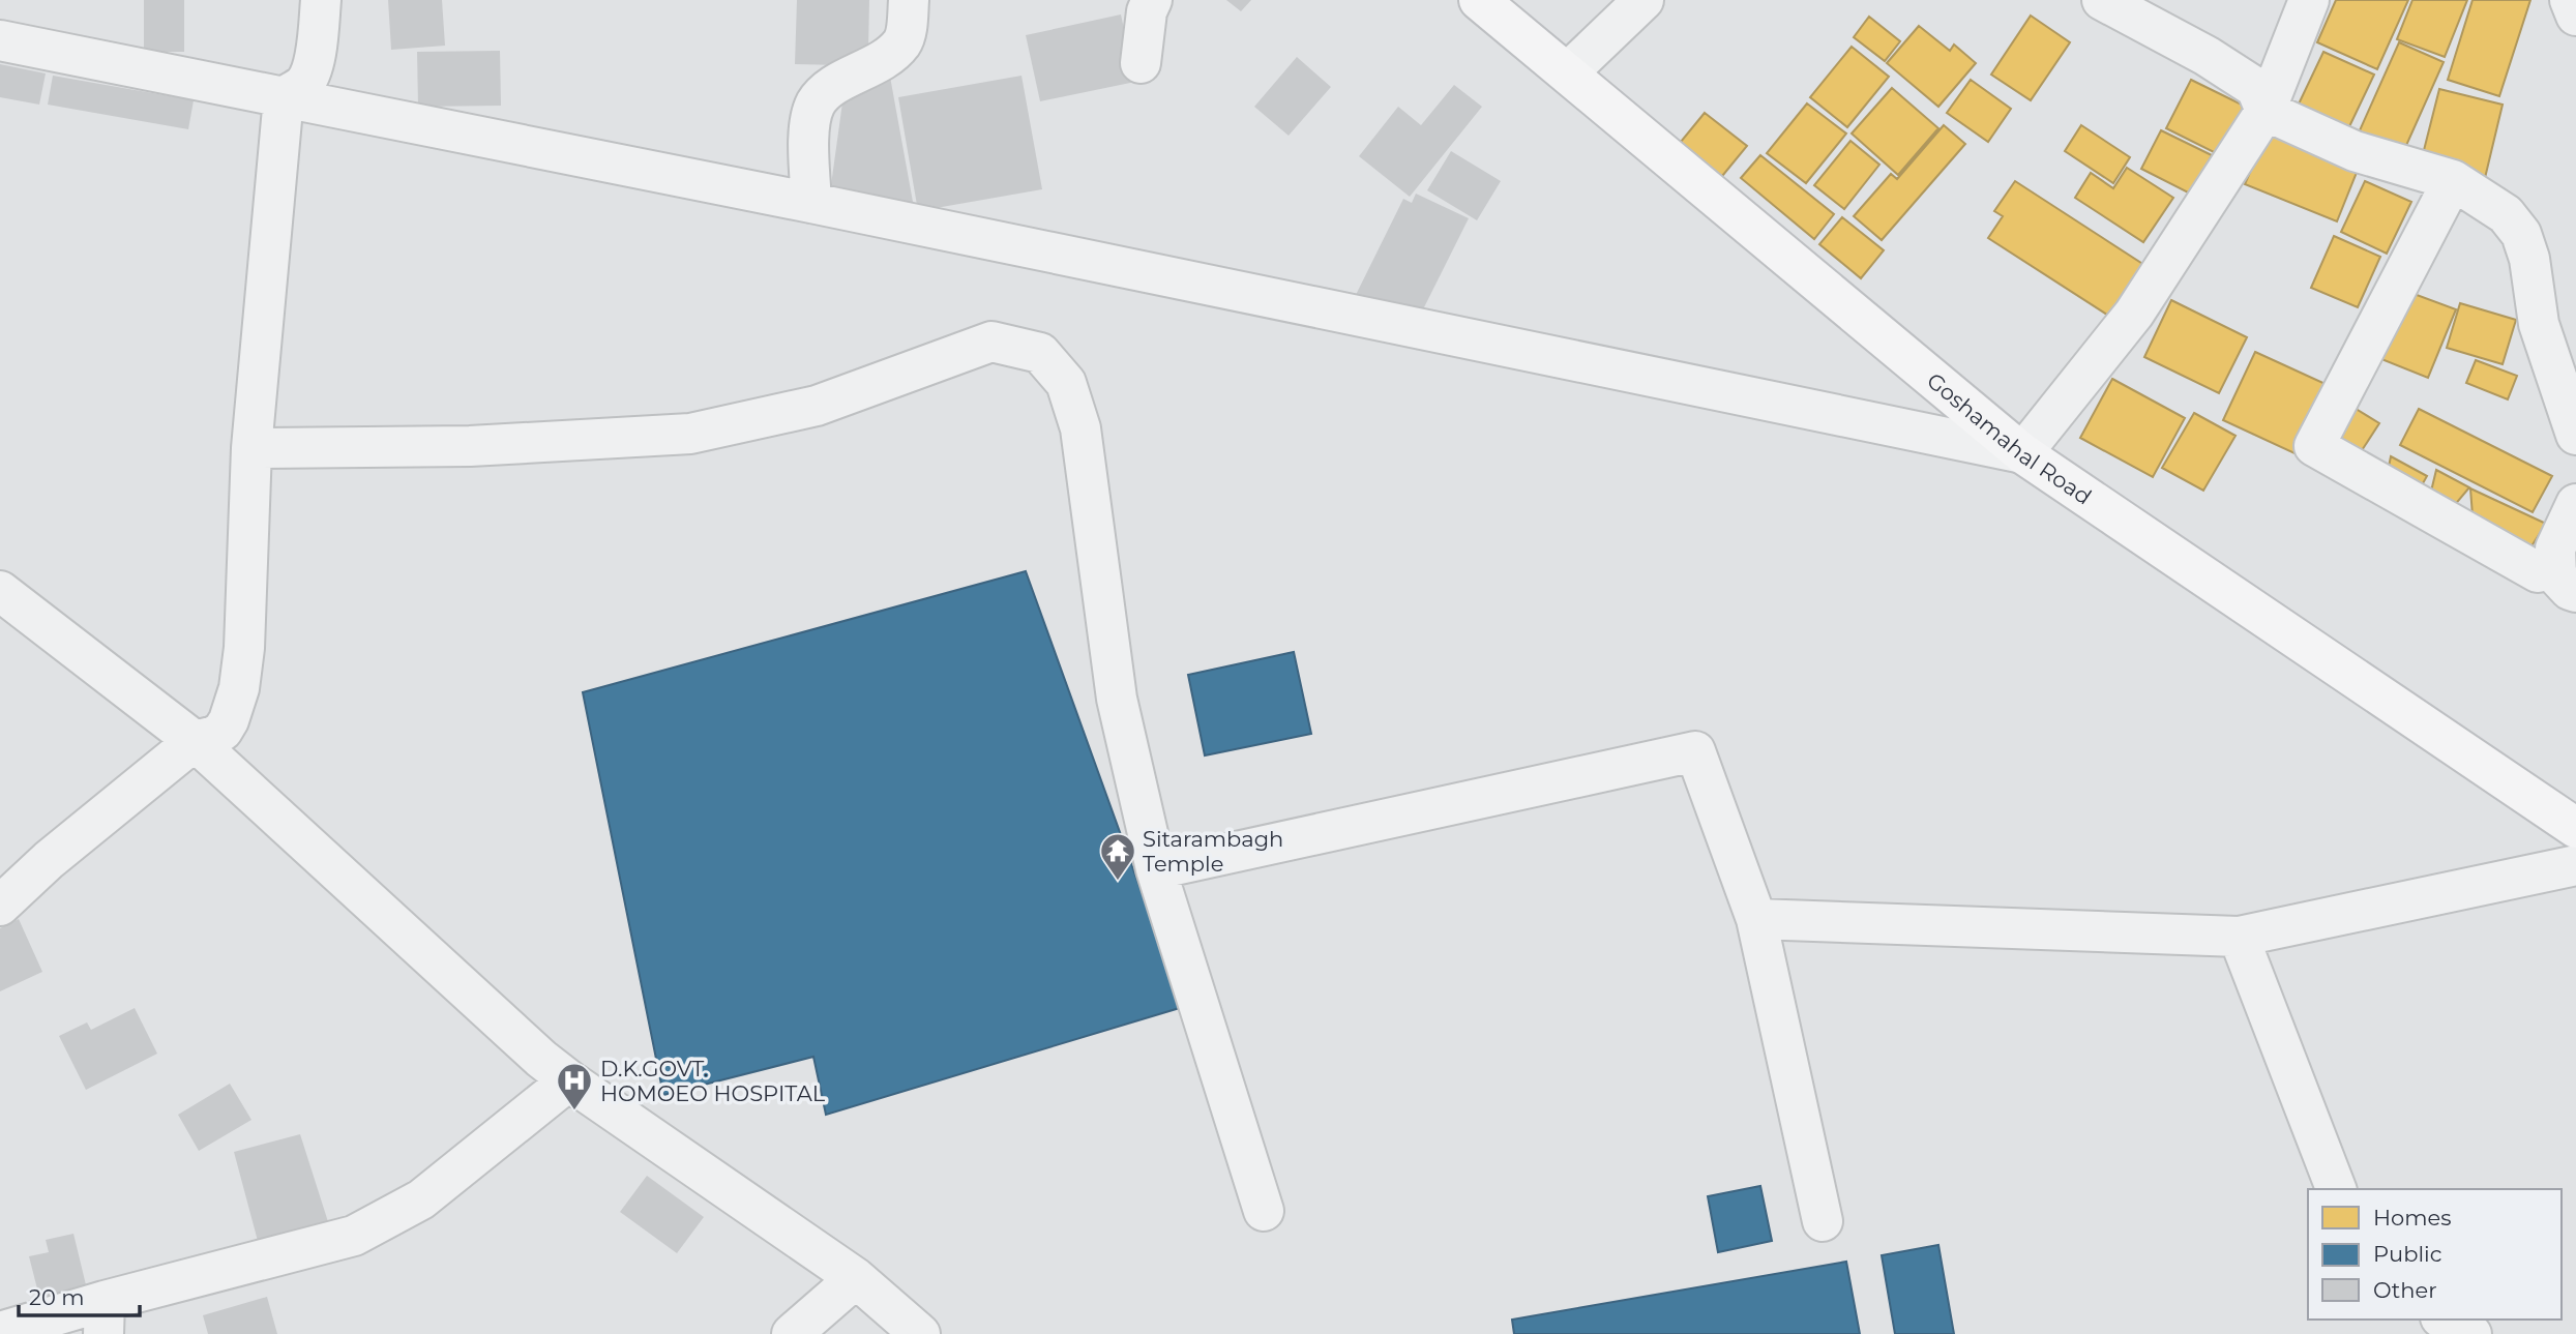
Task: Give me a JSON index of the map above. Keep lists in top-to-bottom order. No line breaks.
{"streets":{"main road":["Goshamahal Road"]},"places":{"temple":["Sitarambagh Temple"],"hospital":["D.K.GOVT. HOMOEO HOSPITAL"]},"legend":["Homes","Public","Other"],"scale_bar":"20 m"}
